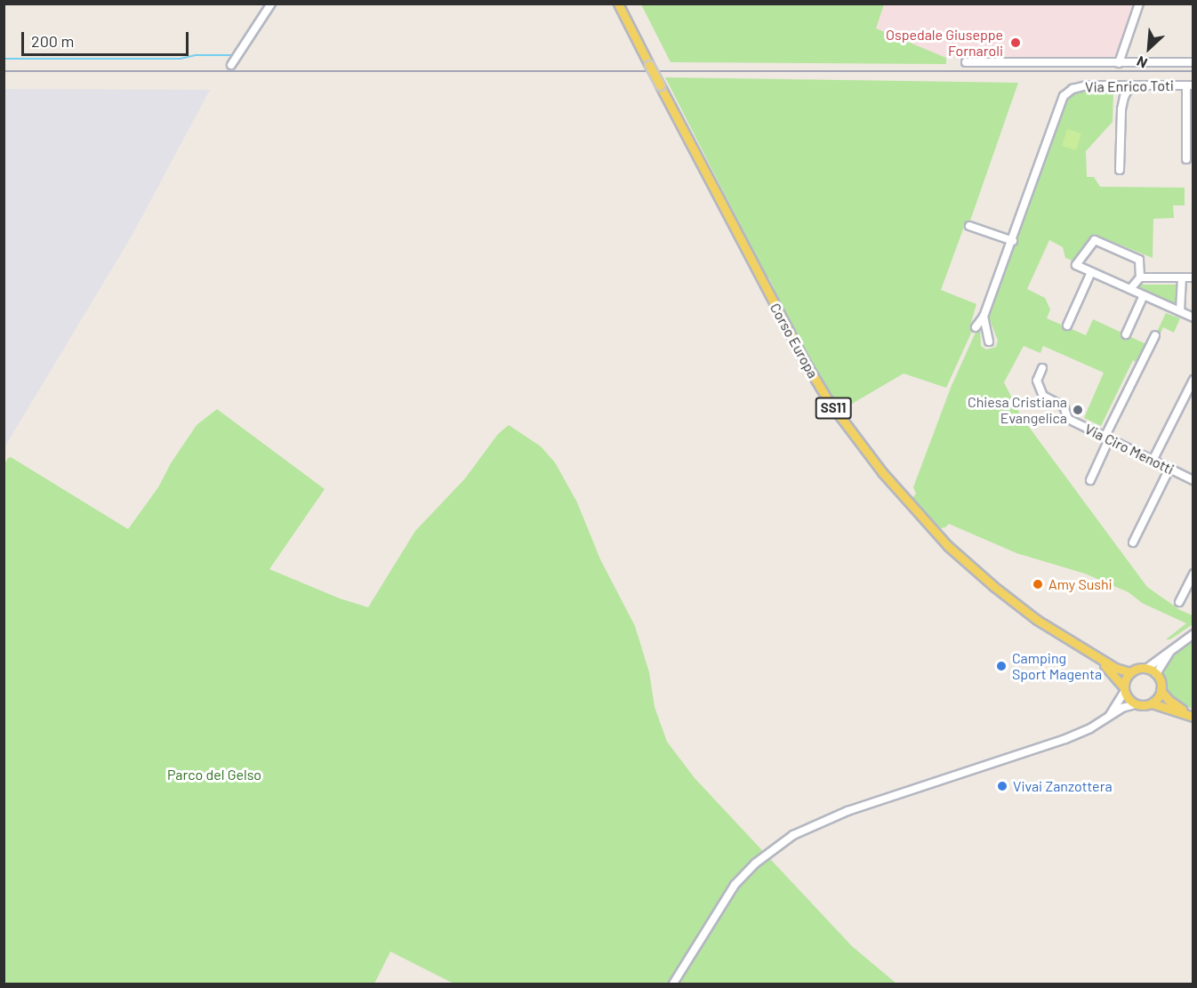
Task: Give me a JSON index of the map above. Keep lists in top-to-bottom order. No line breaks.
{"streets":{"main road":["Corso Europa","SS11"],"street":["Via Enrico Toti","Via Ciro Menotti"]},"parks":["Parco del Gelso"],"places":["Ospedale Giuseppe Fornaroli","Chiesa Cristiana Evangelica","Amy Sushi","Camping Sport Magenta","Vivai Zanzottera"],"scale_bar":"200 m","north":"bottom left"}
